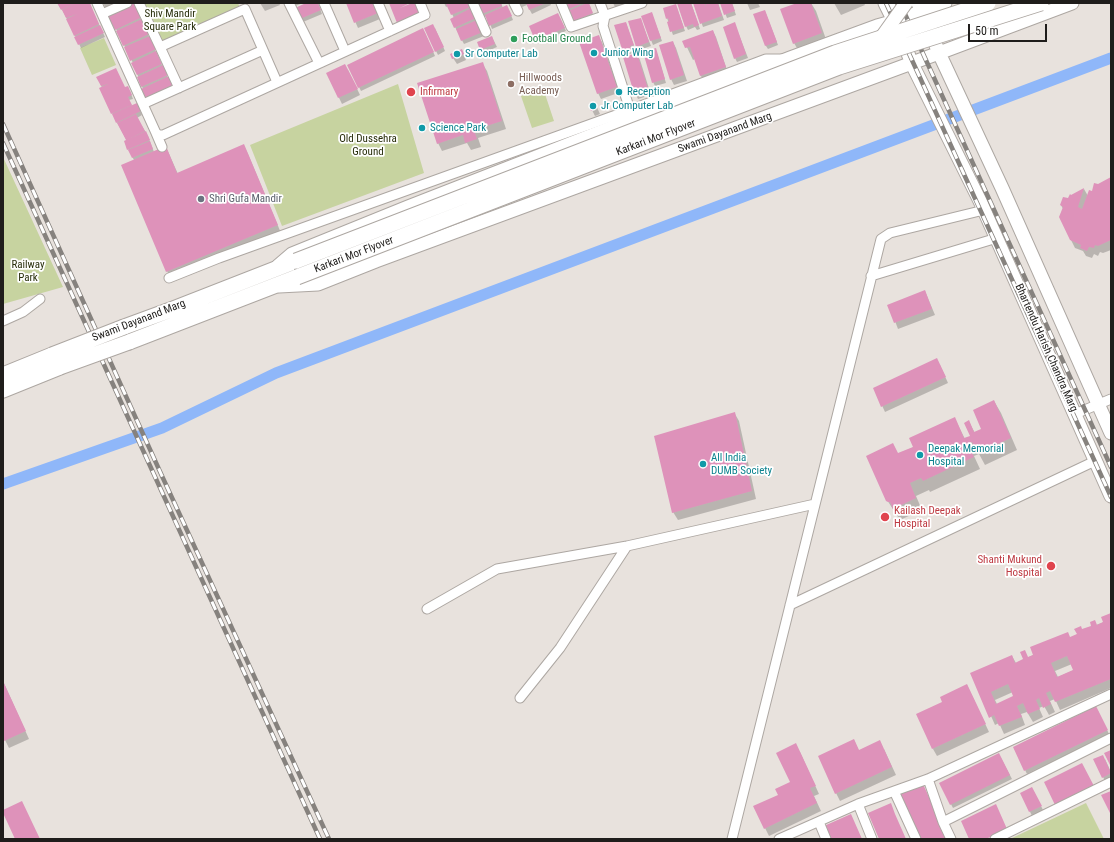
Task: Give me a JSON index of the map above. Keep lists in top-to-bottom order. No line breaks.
{"streets":{"main road":["Swami Dayanand Marg","Karkari Mor Flyover","Bhartendu Harish Chandra Marg"]},"crossings":[["Swami Dayanand Marg","Karkari Mor Flyover"],["Swami Dayanand Marg","Bhartendu Harish Chandra Marg"]],"parks":["Shiv Mandir Square Park","Old Dussehra Ground","Railway Park"],"places":["Football Ground","Junior Wing","Sr Computer Lab","Hillwoods Academy","Infirmary","Reception","Jr Computer Lab","Science Park","Shri Gufa Mandir","Deepak Memorial Hospital","All India DUMB Society","Kailash Deepak Hospital","Shanti Mukund Hospital"],"scale_bar":"50 m"}
